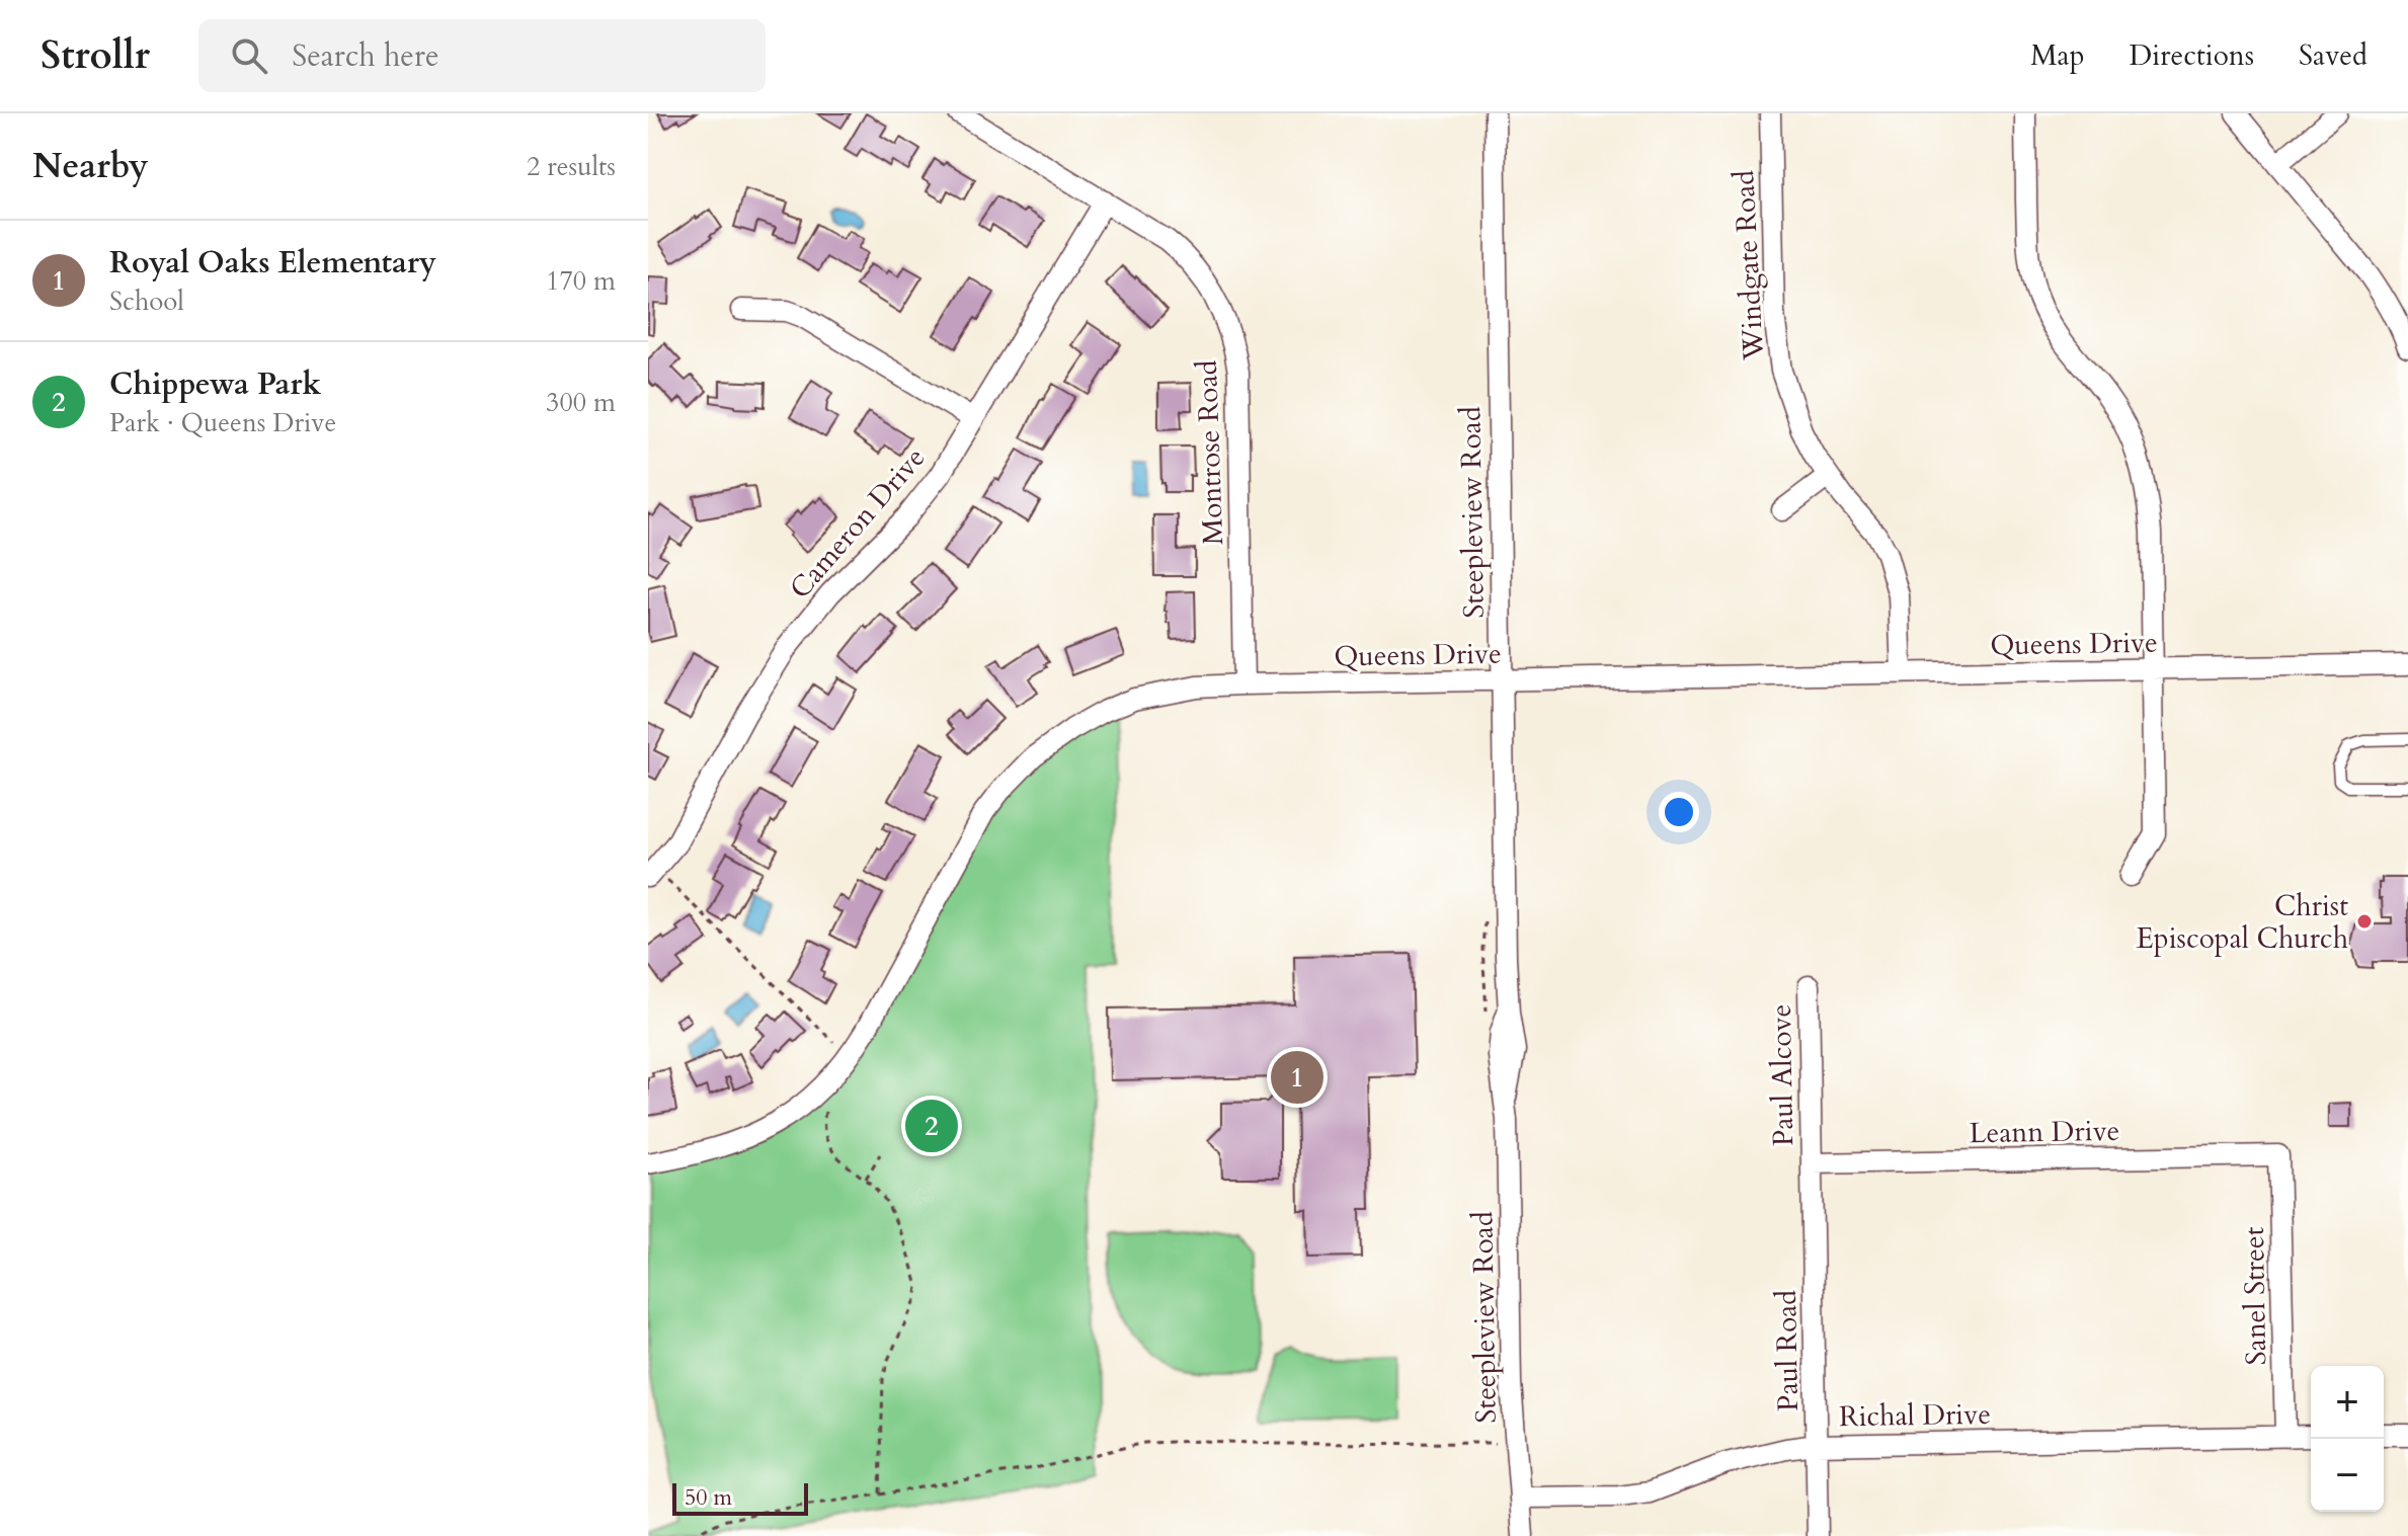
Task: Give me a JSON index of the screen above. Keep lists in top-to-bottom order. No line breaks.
{"streets":{"street":["Windgate Road","Montrose Road","Steepleview Road","Cameron Drive","Queens Drive","Paul Alcove","Leann Drive","Sanel Street","Paul Road","Richal Drive"]},"crossings":[["Windgate Road","Queens Drive"],["Montrose Road","Cameron Drive"],["Montrose Road","Queens Drive"],["Steepleview Road","Queens Drive"],["Steepleview Road","Richal Drive"],["Paul Alcove","Leann Drive"],["Paul Alcove","Paul Road"],["Leann Drive","Sanel Street"],["Leann Drive","Paul Road"],["Sanel Street","Richal Drive"],["Paul Road","Richal Drive"]],"places":["Christ Episcopal Church"],"scale_bar":"50 m","page":{"header":"Strollr","search":"Search here","nav":["Map","Directions","Saved"],"heading":["Nearby","2 results"],"list":[{"mark":"1","name":"Royal Oaks Elementary","note":"School","value":"170 m"},{"mark":"2","name":"Chippewa Park","note":"Park · Queens Drive","value":"300 m"}],"pins":["1","2"],"map_buttons":["+","−"],"scale":"50 m"}}
